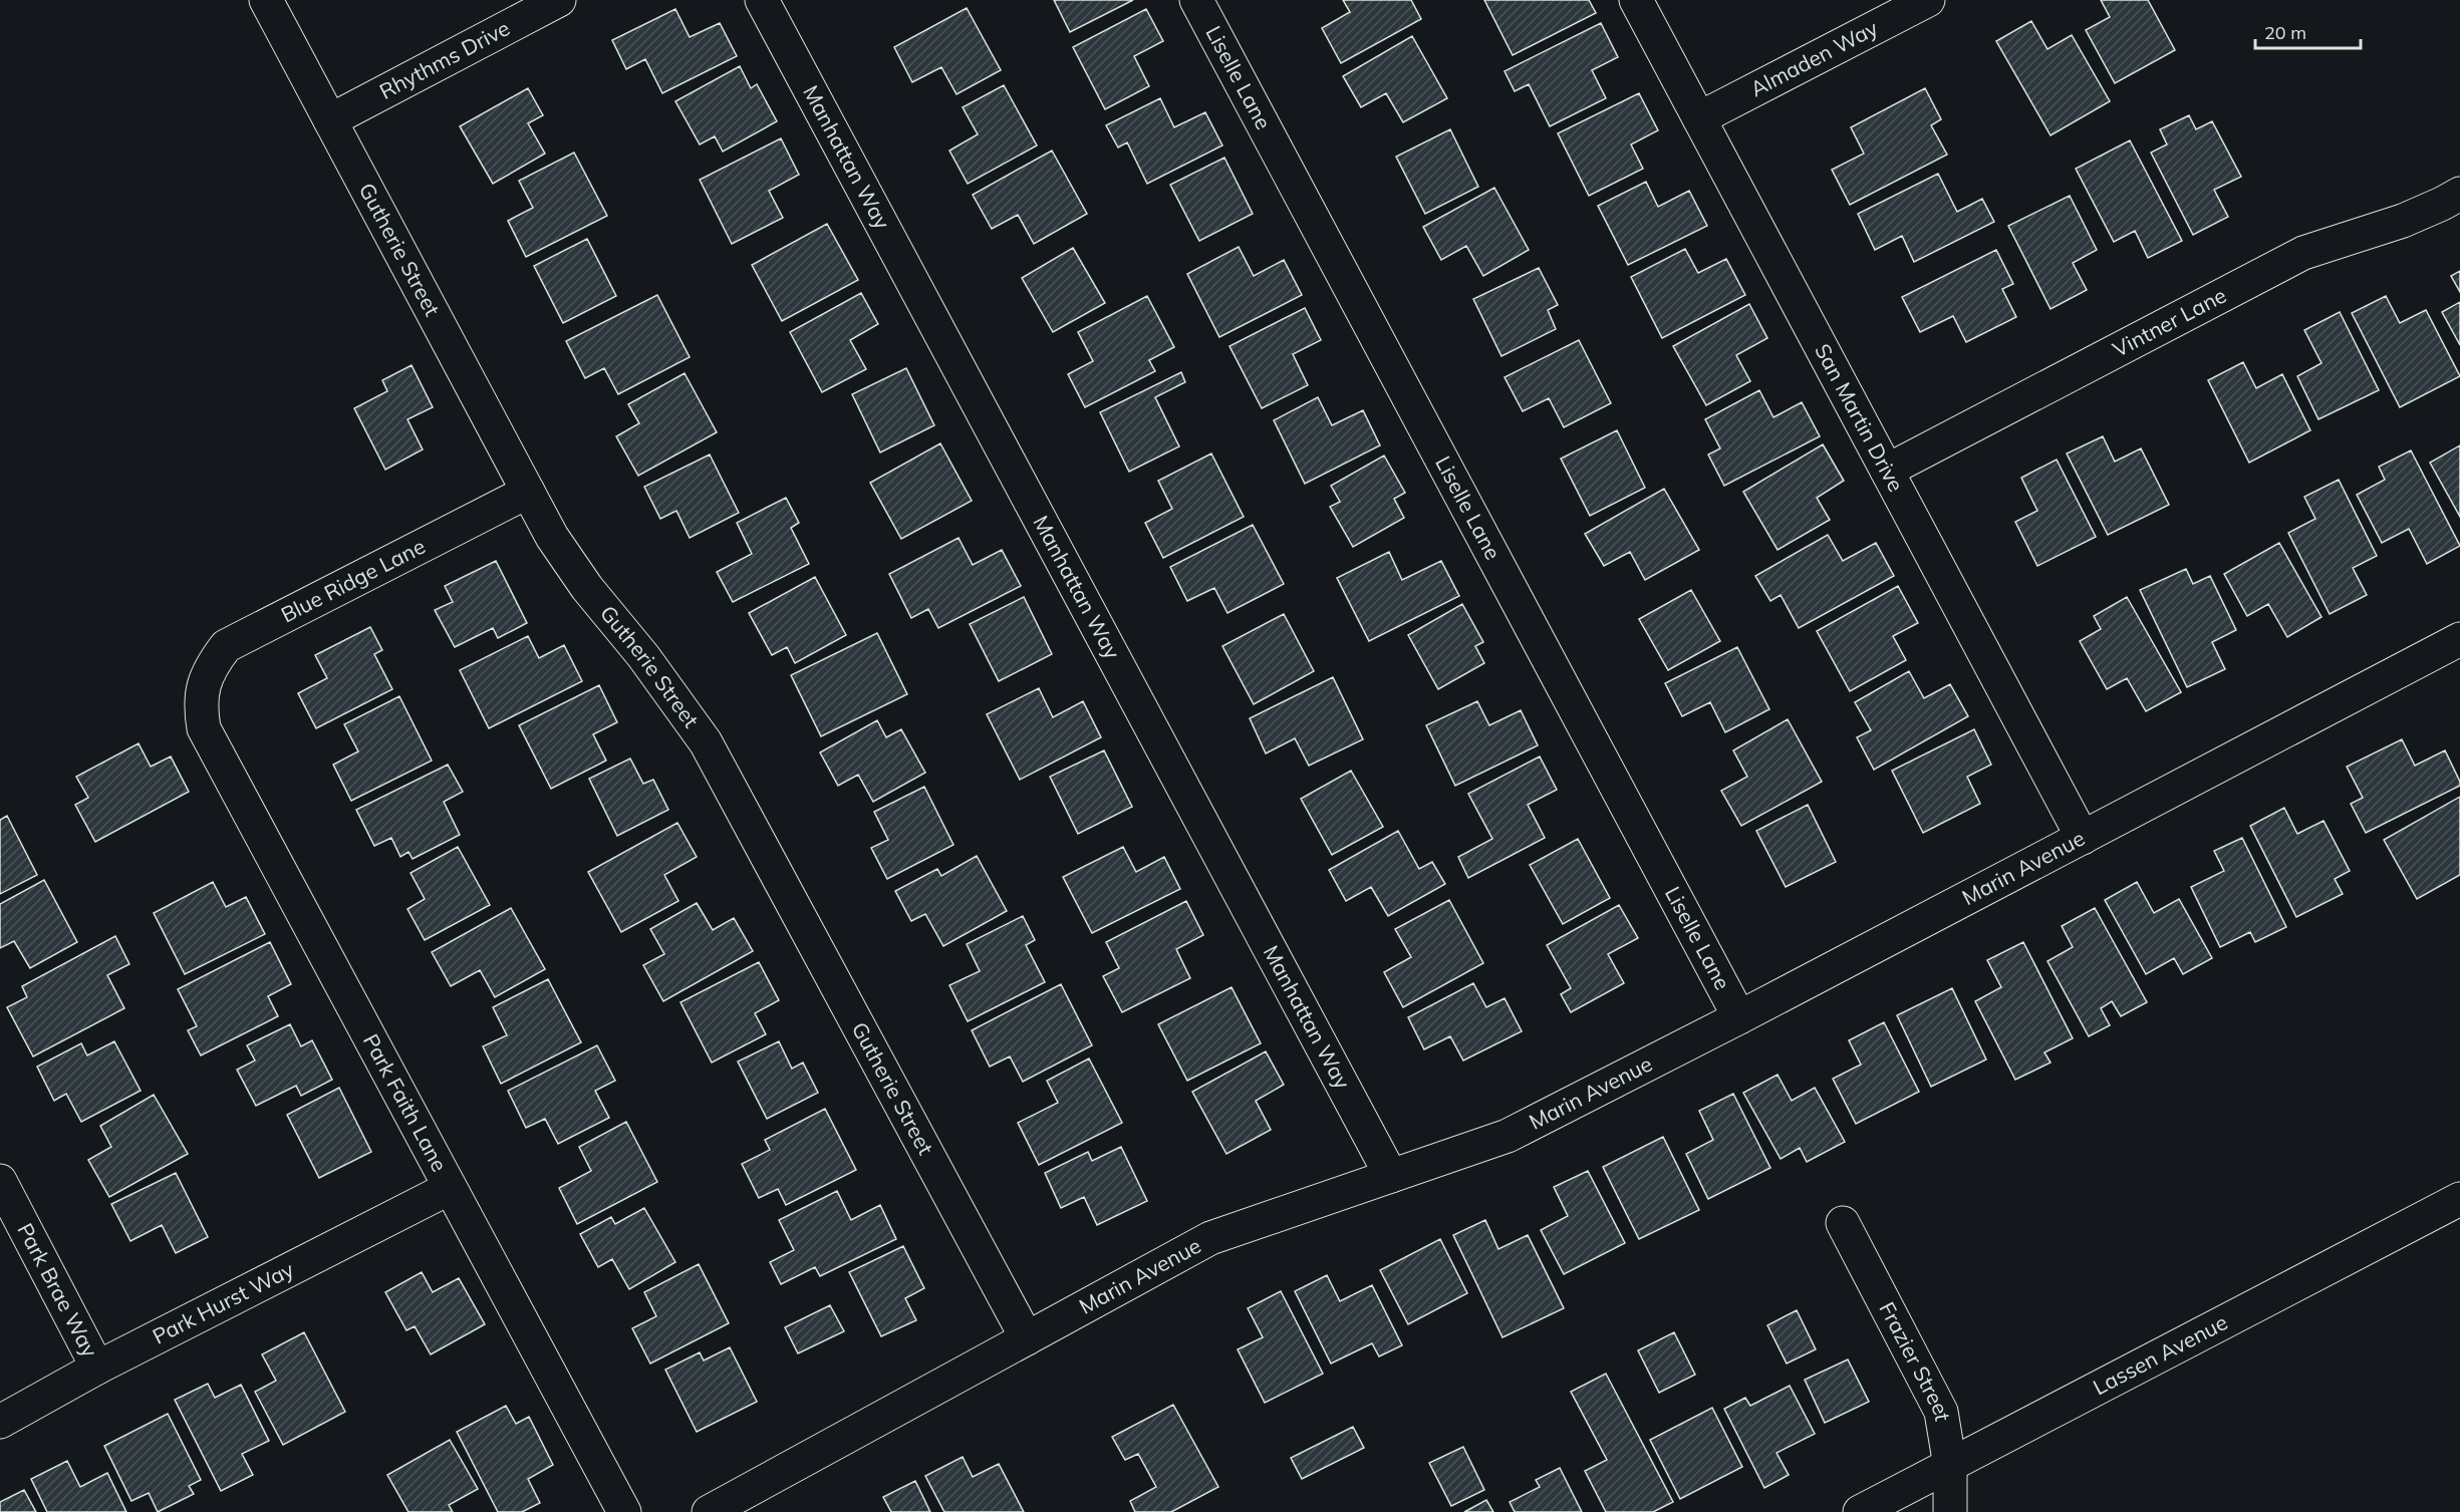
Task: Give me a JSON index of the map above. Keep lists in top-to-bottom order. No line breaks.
{"streets":{"street":["Almaden Way","Rhythms Drive","Liselle Lane","Manhattan Way","Gutherie Street","Vintner Lane","San Martin Drive","Blue Ridge Lane","Marin Avenue","Park Faith Lane","Park Brae Way","Park Hurst Way","Lassen Avenue","Frazier Street"]},"crossings":[["Almaden Way","San Martin Drive"],["Rhythms Drive","Gutherie Street"],["Liselle Lane","Marin Avenue"],["Manhattan Way","Marin Avenue"],["Gutherie Street","Blue Ridge Lane"],["Gutherie Street","Marin Avenue"],["Vintner Lane","San Martin Drive"],["San Martin Drive","Marin Avenue"],["Blue Ridge Lane","Park Faith Lane"],["Park Faith Lane","Park Hurst Way"],["Park Brae Way","Park Hurst Way"],["Lassen Avenue","Frazier Street"]],"scale_bar":"20 m"}
